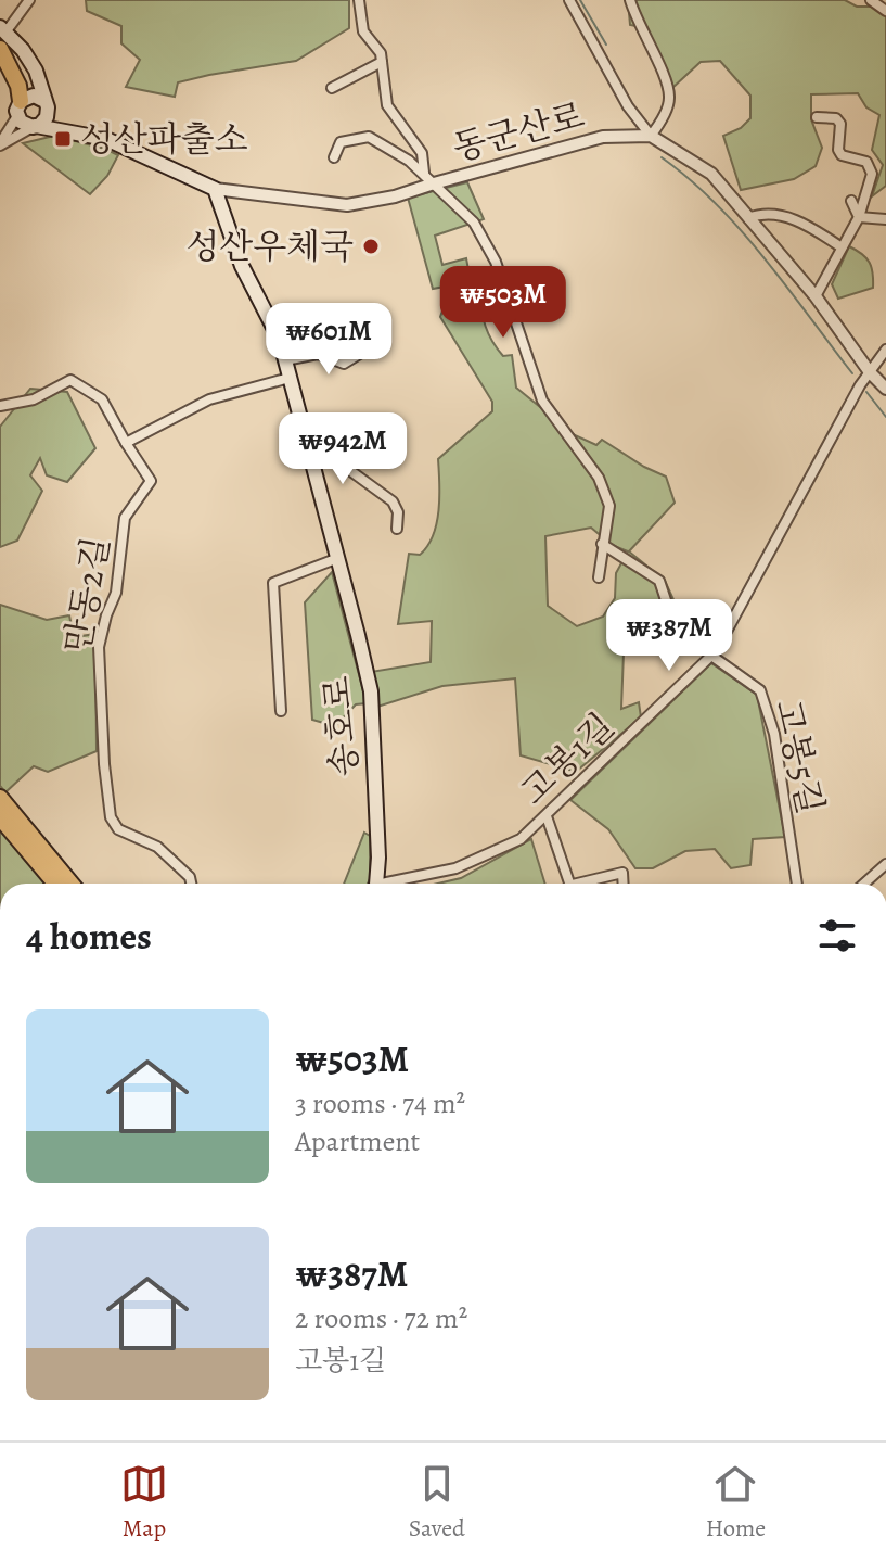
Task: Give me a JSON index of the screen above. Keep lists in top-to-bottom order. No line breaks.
{"streets":{"main road":["동군산로","송호로"],"street":["만동2길","고봉5길","고봉1길"]},"crossings":[["동군산로","송호로"],["고봉5길","고봉1길"]],"places":{"transit":["성산파출소"],"other":["성산우체국"]},"page":{"price":["₩503M","₩601M","₩942M","₩387M"],"heading":"4 homes","list":[{"name":"₩503M","note":"3 rooms · 74 m² · Apartment"},{"name":"₩387M","note":"2 rooms · 72 m² · 고봉1길"}],"tabs":["Map","Saved","Home"]}}
